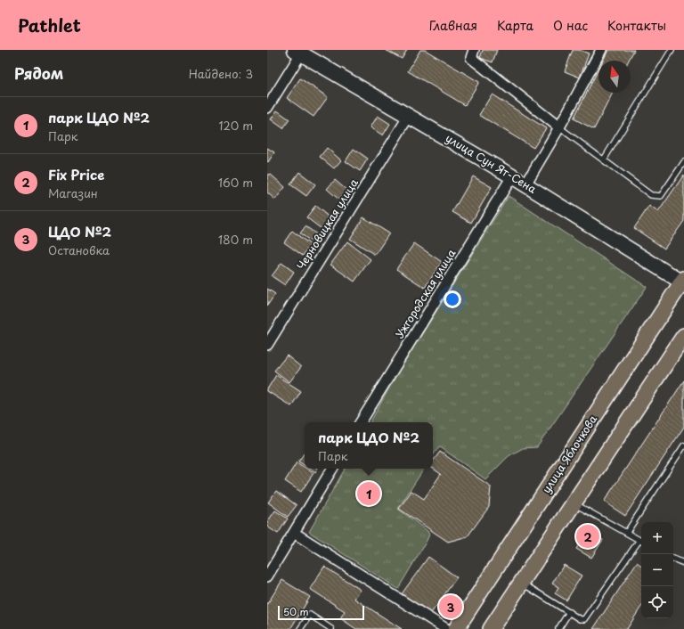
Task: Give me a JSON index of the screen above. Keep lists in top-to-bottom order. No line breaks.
{"streets":{"main road":["улица Сун Ят-Сена","улица Яблочкова"],"street":["Черновицкая улица","Ужгородская улица"]},"crossings":[["улица Сун Ят-Сена","Черновицкая улица"],["улица Сун Ят-Сена","Ужгородская улица"],["улица Сун Ят-Сена","улица Яблочкова"]],"scale_bar":"50 m","north":"top","page":{"header":"Pathlet","nav":["Главная","Карта","О нас","Контакты"],"heading":["Рядом","Найдено: 3"],"list":[{"mark":"1","name":"парк ЦДО №2","note":"Парк","value":"120 m"},{"mark":"2","name":"Fix Price","note":"Магазин","value":"160 m"},{"mark":"3","name":"ЦДО №2","note":"Остановка","value":"180 m"}],"popup":["парк ЦДО №2","Парк"],"pins":["1","2","3"],"map_buttons":["+","−"],"scale":"50 m"}}
